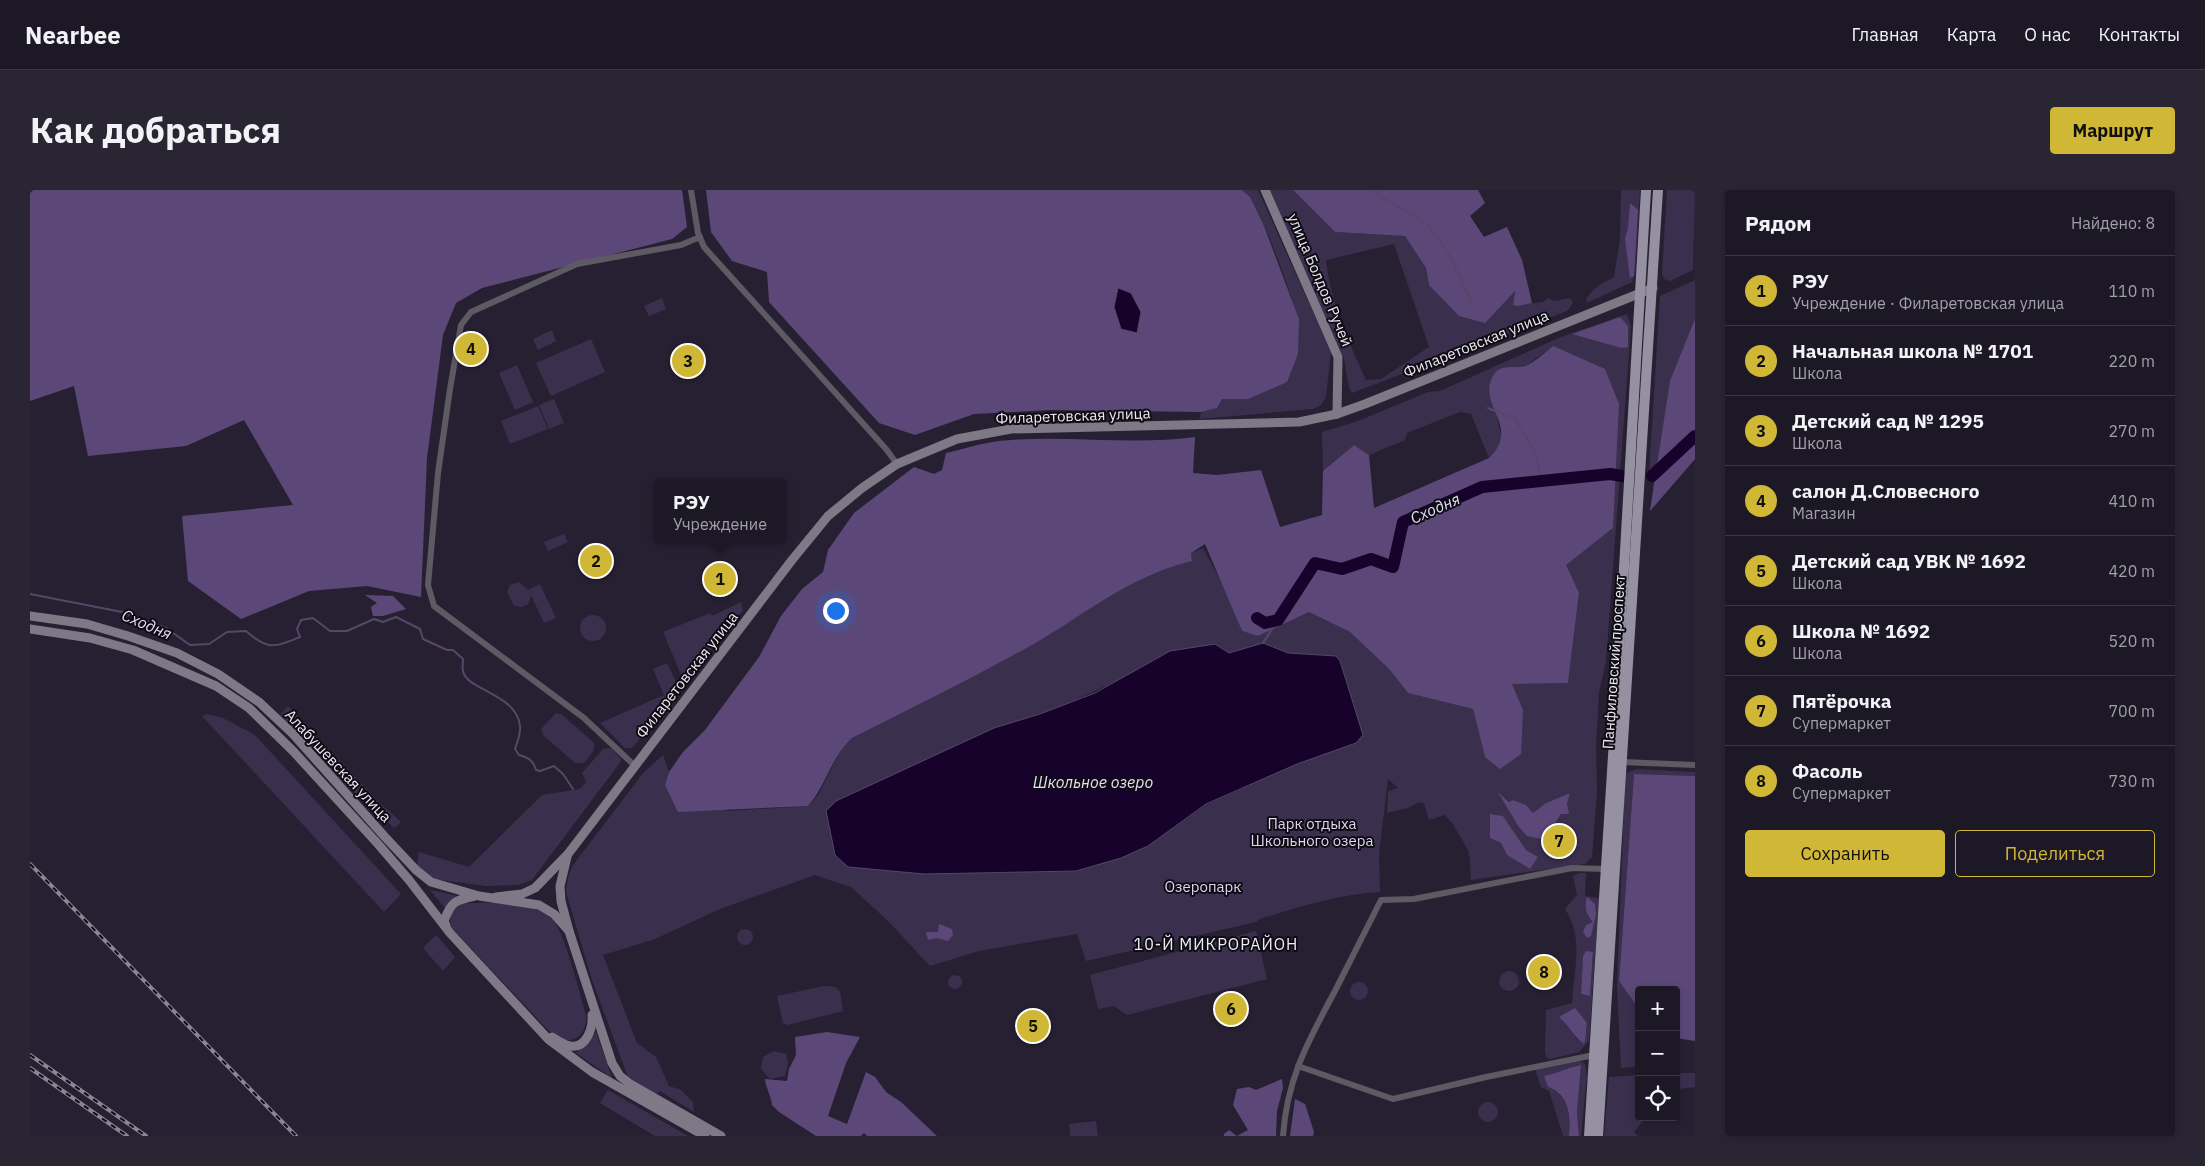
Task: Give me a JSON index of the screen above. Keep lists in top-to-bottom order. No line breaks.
{"streets":{"main road":["Панфиловский проспект"],"street":["улица Болдов Ручей","Филаретовская улица","Алабушевская улица"]},"crossings":[["улица Болдов Ручей","Филаретовская улица"],["Филаретовская улица","Панфиловский проспект"],["Филаретовская улица","Алабушевская улица"]],"districts":["10-Й МИКРОРАЙОН"],"water":["Сходня","Школьное озеро"],"parks":["Парк отдыха Школьного озера","Озеропарк"],"page":{"header":"Nearbee","nav":["Главная","Карта","О нас","Контакты"],"title":"Как добраться","buttons":["Маршрут",["Сохранить","Поделиться"]],"heading":["Рядом","Найдено: 8"],"list":[{"mark":"1","name":"РЭУ","note":"Учреждение · Филаретовская улица","value":"110 m"},{"mark":"2","name":"Начальная школа № 1701","note":"Школа","value":"220 m"},{"mark":"3","name":"Детский сад № 1295","note":"Школа","value":"270 m"},{"mark":"4","name":"салон Д.Словесного","note":"Магазин","value":"410 m"},{"mark":"5","name":"Детский сад УВК № 1692","note":"Школа","value":"420 m"},{"mark":"6","name":"Школа № 1692","note":"Школа","value":"520 m"},{"mark":"7","name":"Пятёрочка","note":"Супермаркет","value":"700 m"},{"mark":"8","name":"Фасоль","note":"Супермаркет","value":"730 m"}],"pins":["4","3","2","1","7","8","6","5"],"popup":["РЭУ","Учреждение"],"map_buttons":["+","−"]}}
